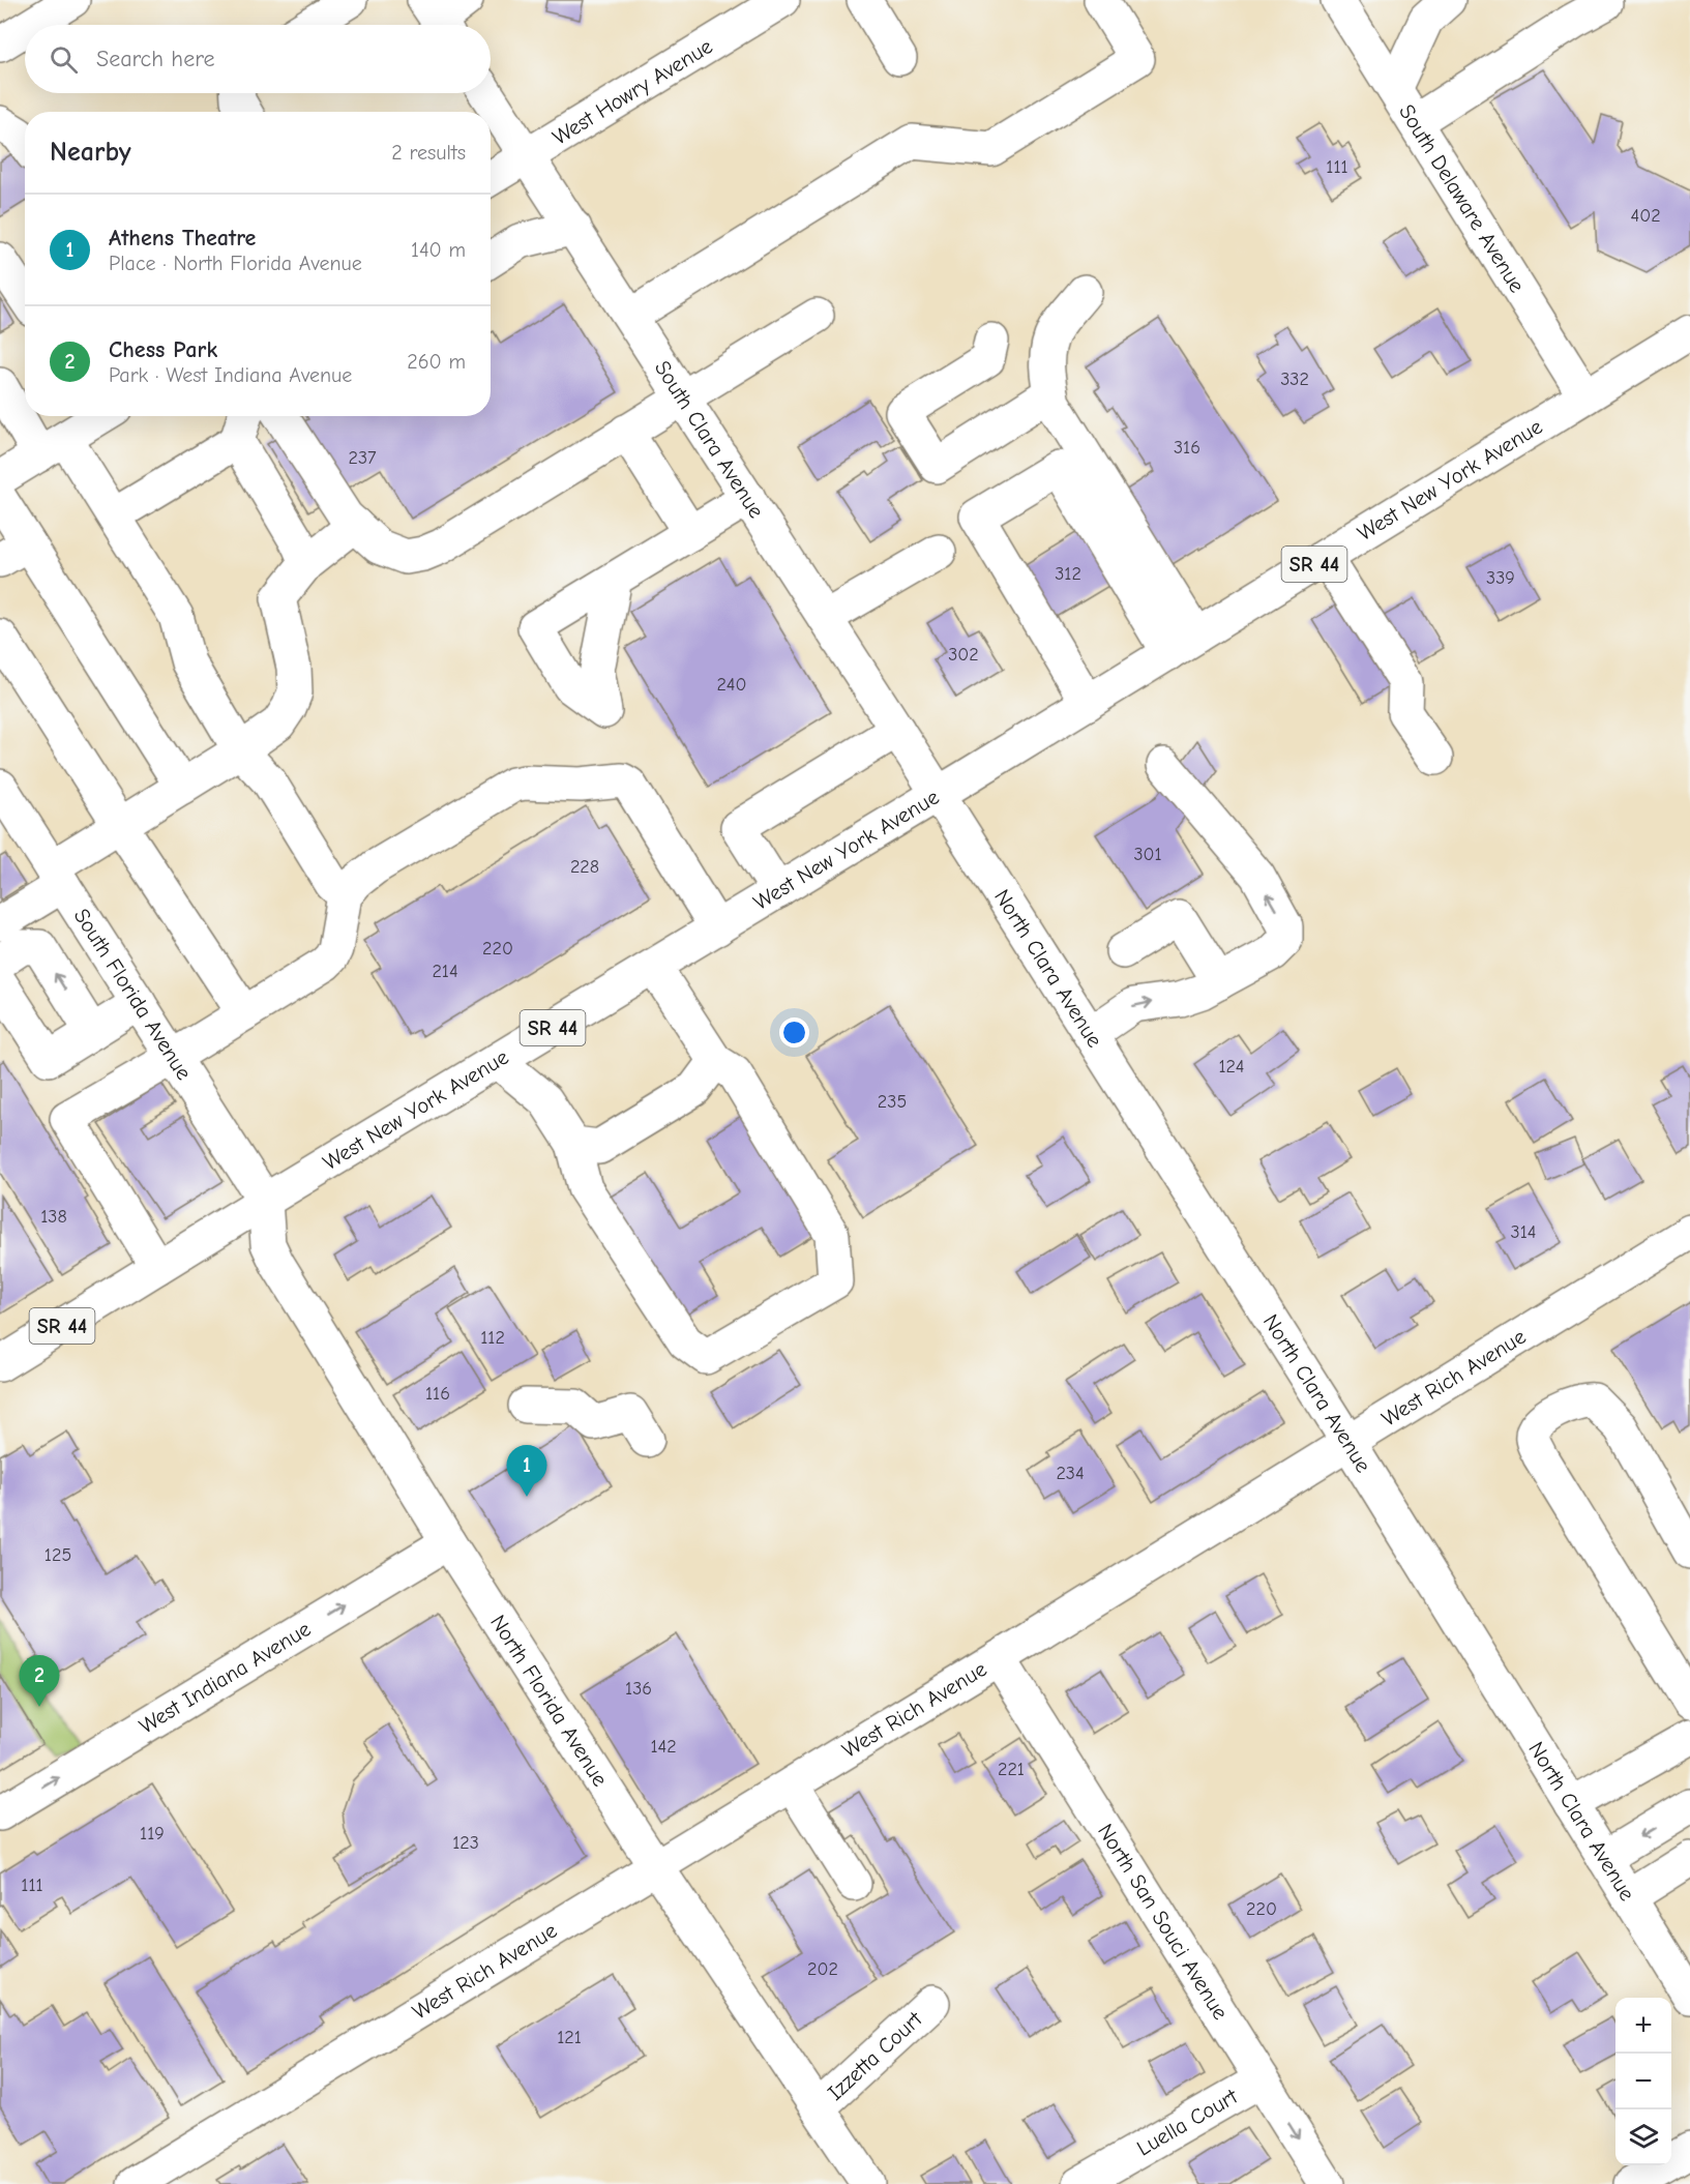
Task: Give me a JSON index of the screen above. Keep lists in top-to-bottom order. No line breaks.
{"streets":{"street":["West Howry Avenue","South Delaware Avenue","South Clara Avenue","West New York Avenue","SR 44","North Clara Avenue","South Florida Avenue","West Rich Avenue","West Indiana Avenue","North Florida Avenue","North San Souci Avenue","Izzetta Court","Luella Court"]},"crossings":[["West Howry Avenue","South Clara Avenue"],["South Delaware Avenue","West New York Avenue"],["South Clara Avenue","West New York Avenue"],["South Clara Avenue","North Clara Avenue"],["West New York Avenue","North Clara Avenue"],["West New York Avenue","South Florida Avenue"],["West New York Avenue","North Florida Avenue"],["North Clara Avenue","West Rich Avenue"],["South Florida Avenue","North Florida Avenue"],["West Rich Avenue","North Florida Avenue"],["West Rich Avenue","North San Souci Avenue"],["West Indiana Avenue","North Florida Avenue"],["North Florida Avenue","Izzetta Court"],["North San Souci Avenue","Luella Court"]],"one_way":["West Indiana Avenue"],"house_numbers":["111","402","332","316","237","312","339","302","240","301","228","220","214","124","235","138","314","112","116","234","125","136","142","221","119","123","111","220","202","121"],"page":{"search":"Search here","heading":["Nearby","2 results"],"list":[{"mark":"1","name":"Athens Theatre","note":"Place · North Florida Avenue","value":"140 m"},{"mark":"2","name":"Chess Park","note":"Park · West Indiana Avenue","value":"260 m"}],"pins":["1","2"],"map_buttons":["+","−"]}}
